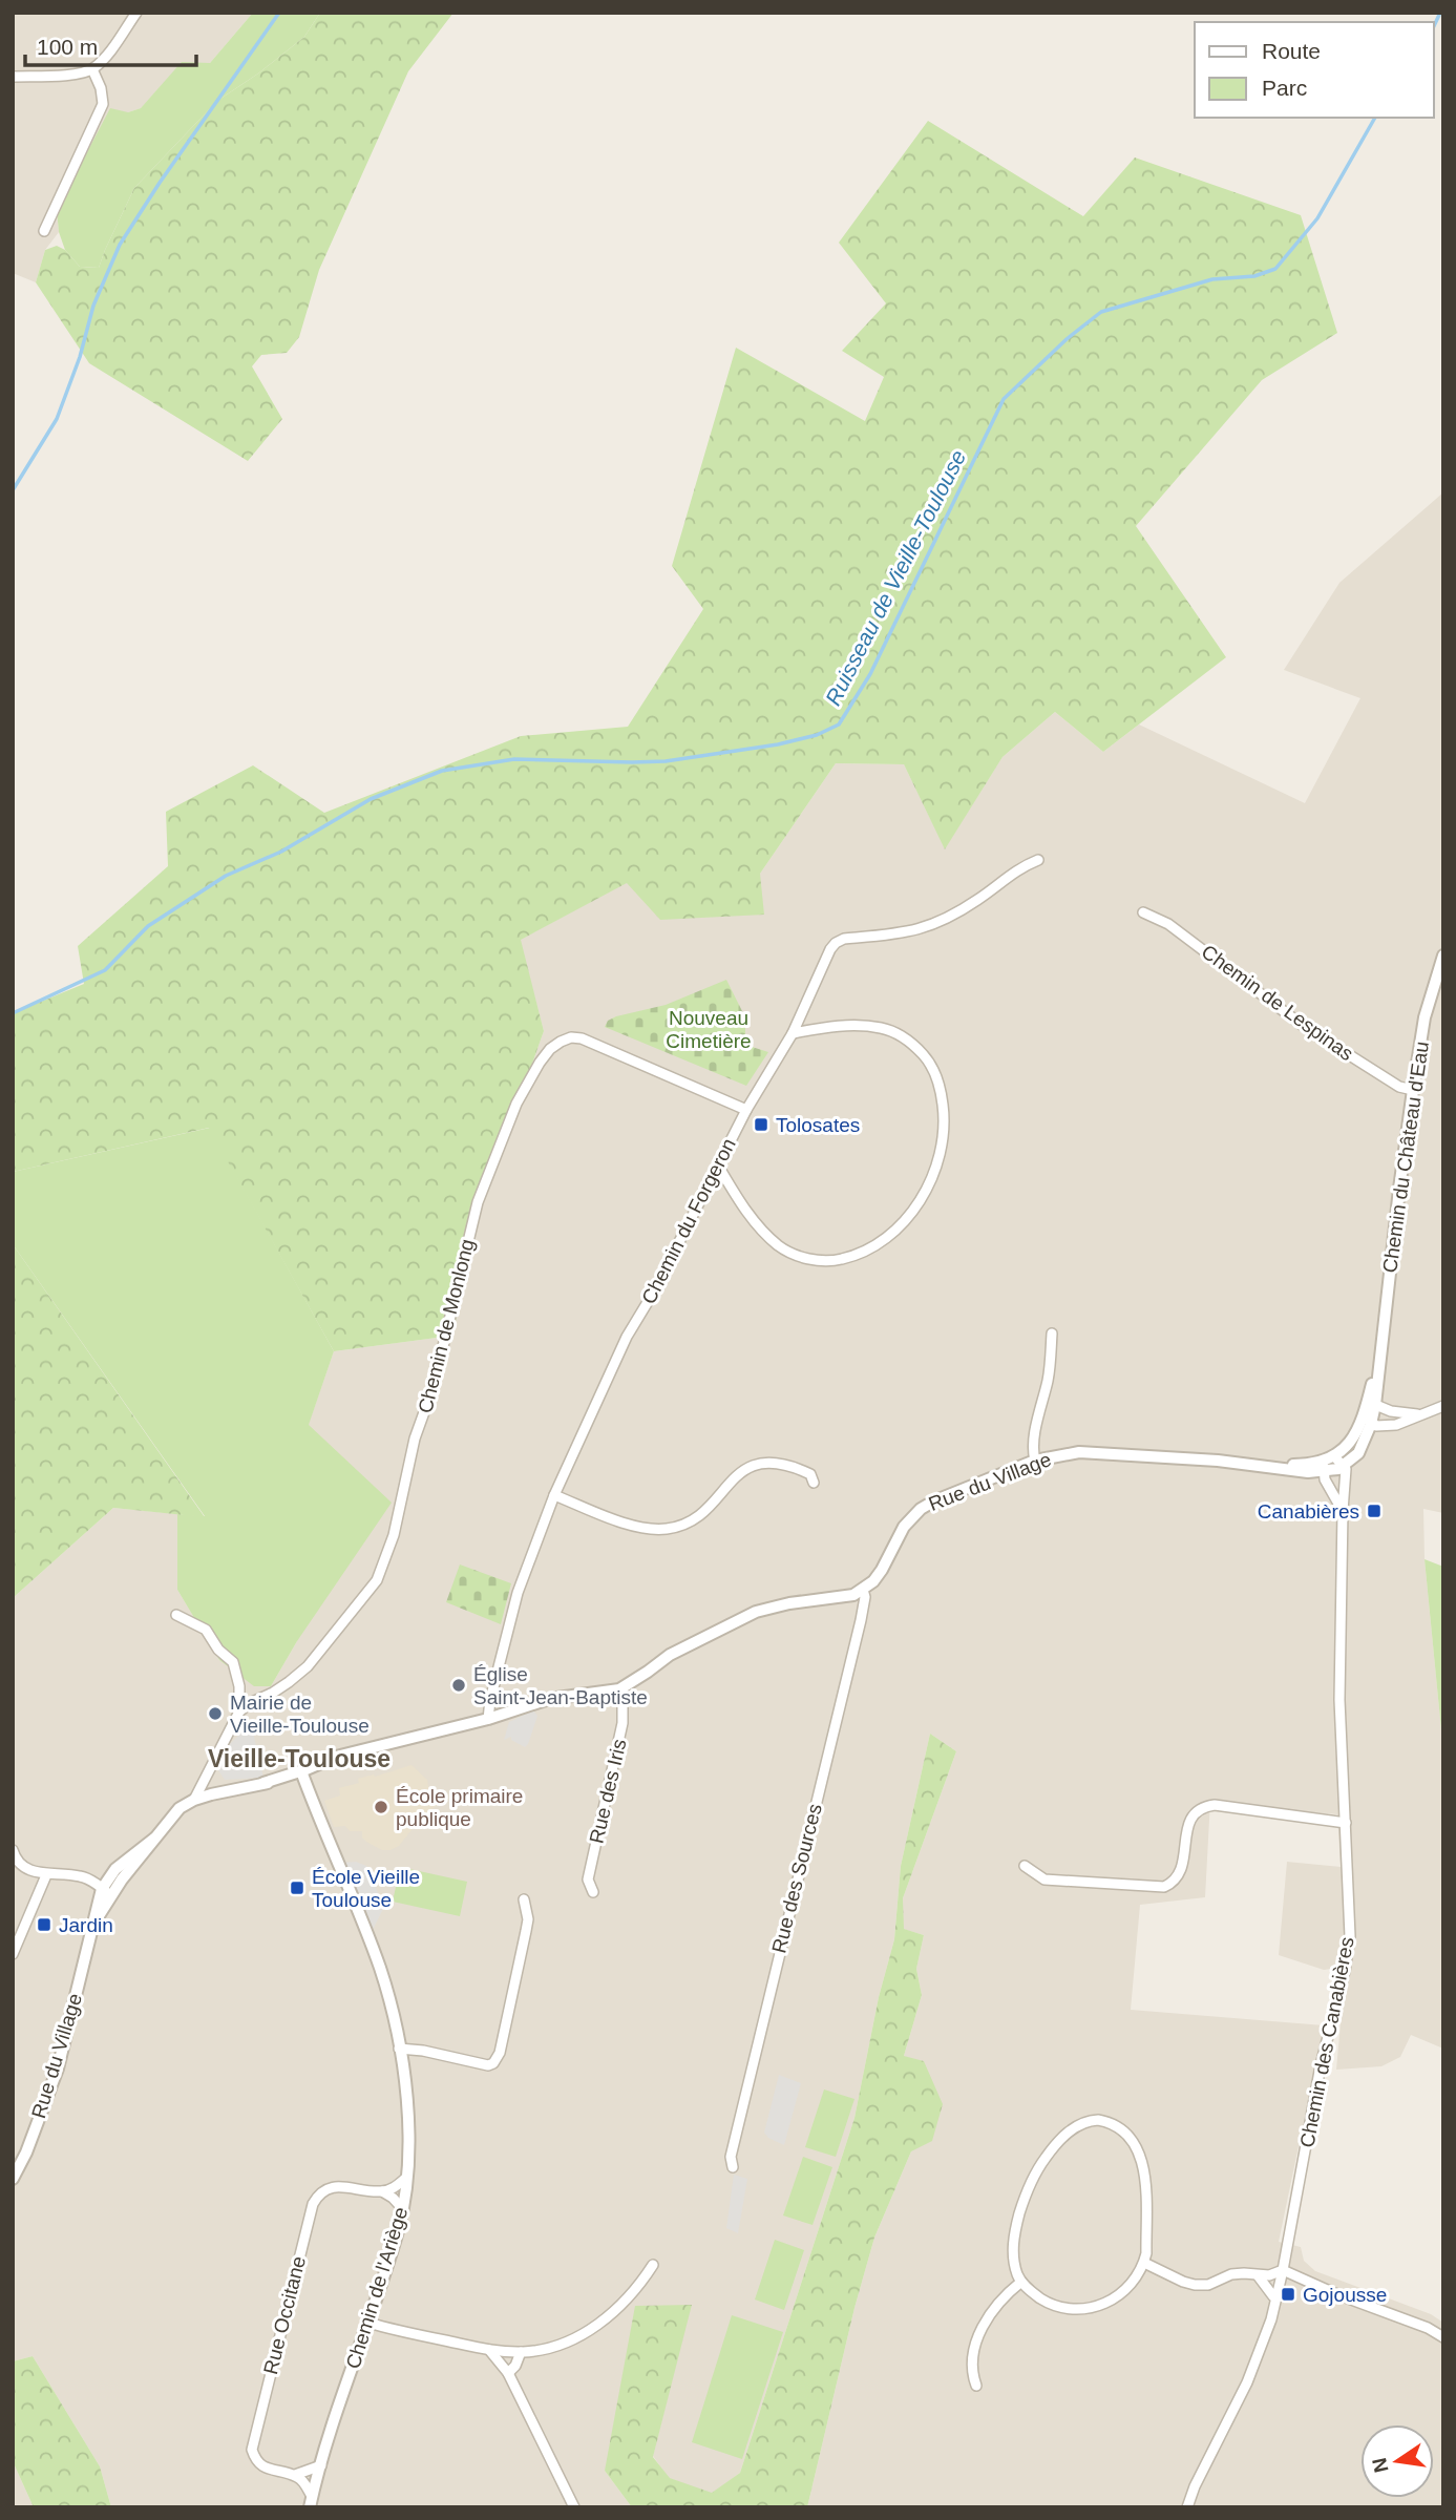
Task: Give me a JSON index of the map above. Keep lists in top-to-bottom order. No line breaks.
{"streets":{"street":["Chemin de Lespinas","Chemin du Château d'Eau","Chemin du Forgeron","Chemin de Monlong","Rue du Village","Rue des Iris","Rue des Sources","Chemin des Canabières","Chemin de l'Ariège","Rue Occitane"]},"crossings":[["Chemin de Lespinas","Chemin du Château d'Eau"],["Chemin du Château d'Eau","Rue du Village"],["Chemin du Château d'Eau","Chemin des Canabières"],["Chemin du Forgeron","Chemin de Monlong"],["Chemin du Forgeron","Rue du Village"],["Rue du Village","Rue des Iris"],["Rue du Village","Rue des Sources"],["Rue du Village","Chemin des Canabières"],["Rue du Village","Chemin de l'Ariège"]],"districts":["Vieille-Toulouse"],"water":["Ruisseau de Vieille-Toulouse"],"parks":["Nouveau Cimetière"],"places":{"transit":["Tolosates","Canabières","École Vieille Toulouse","Jardin","Gojousse"],"other":["Église Saint-Jean-Baptiste","Mairie de Vieille-Toulouse","École primaire publique"]},"legend":["Route","Parc"],"scale_bar":"100 m","north":"left"}
